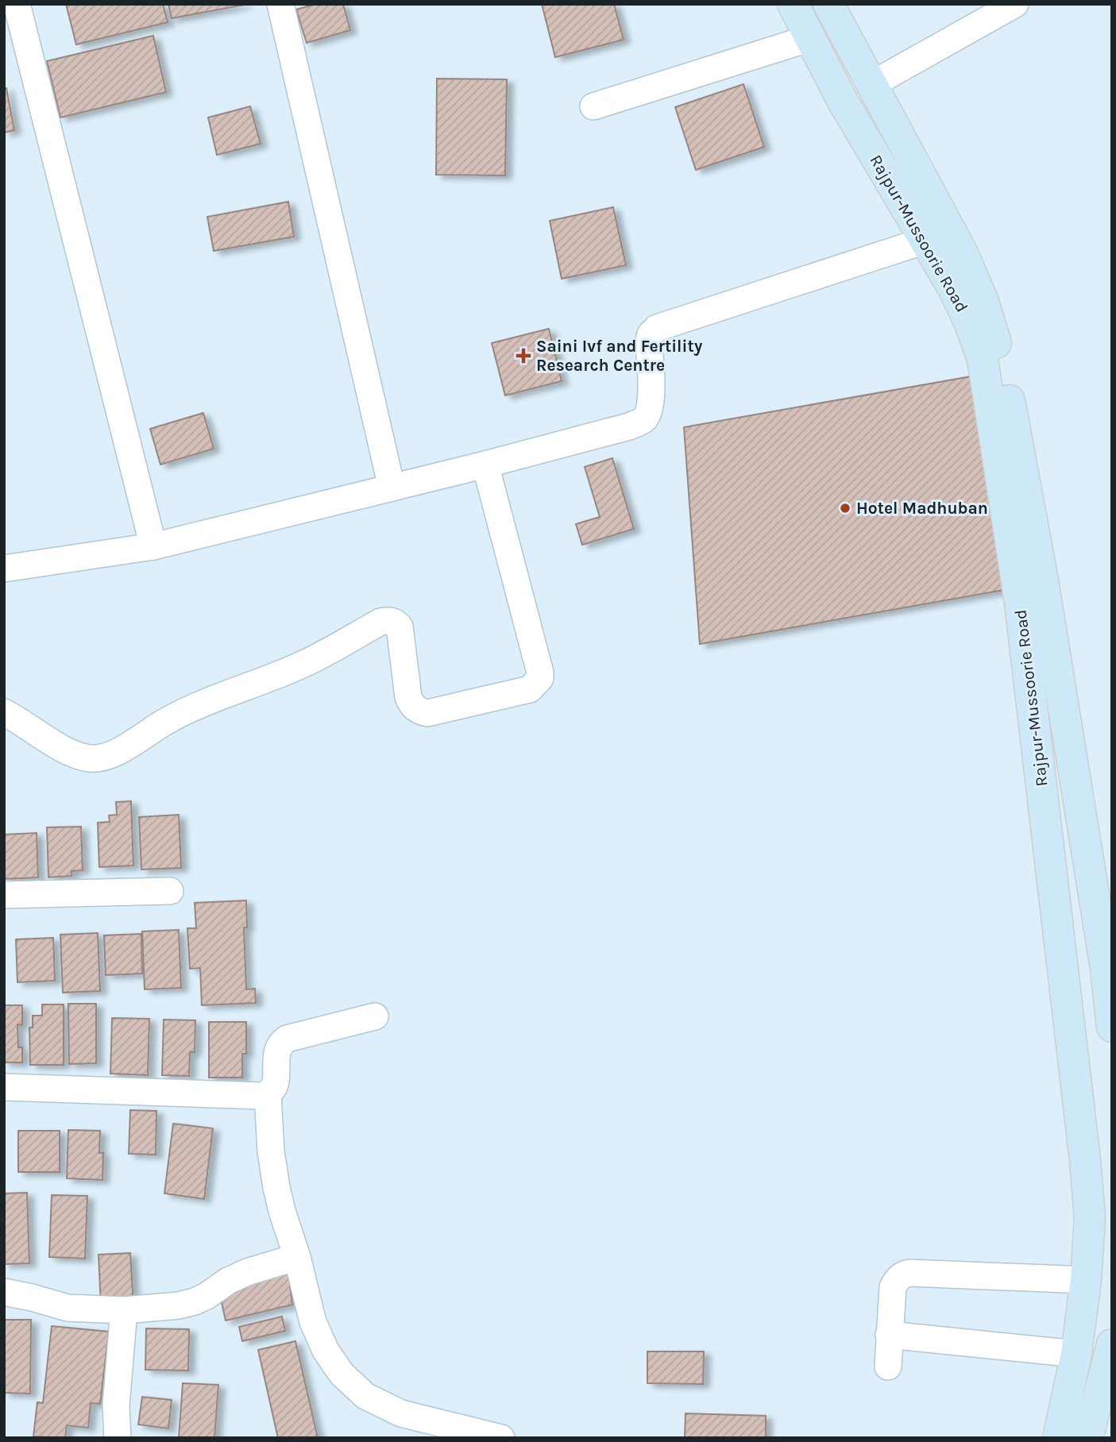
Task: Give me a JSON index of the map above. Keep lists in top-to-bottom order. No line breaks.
{"streets":{"main road":["Rajpur-Mussoorie Road"]},"places":{"health":["Saini Ivf and Fertility Research Centre"],"other":["Hotel Madhuban"]}}
